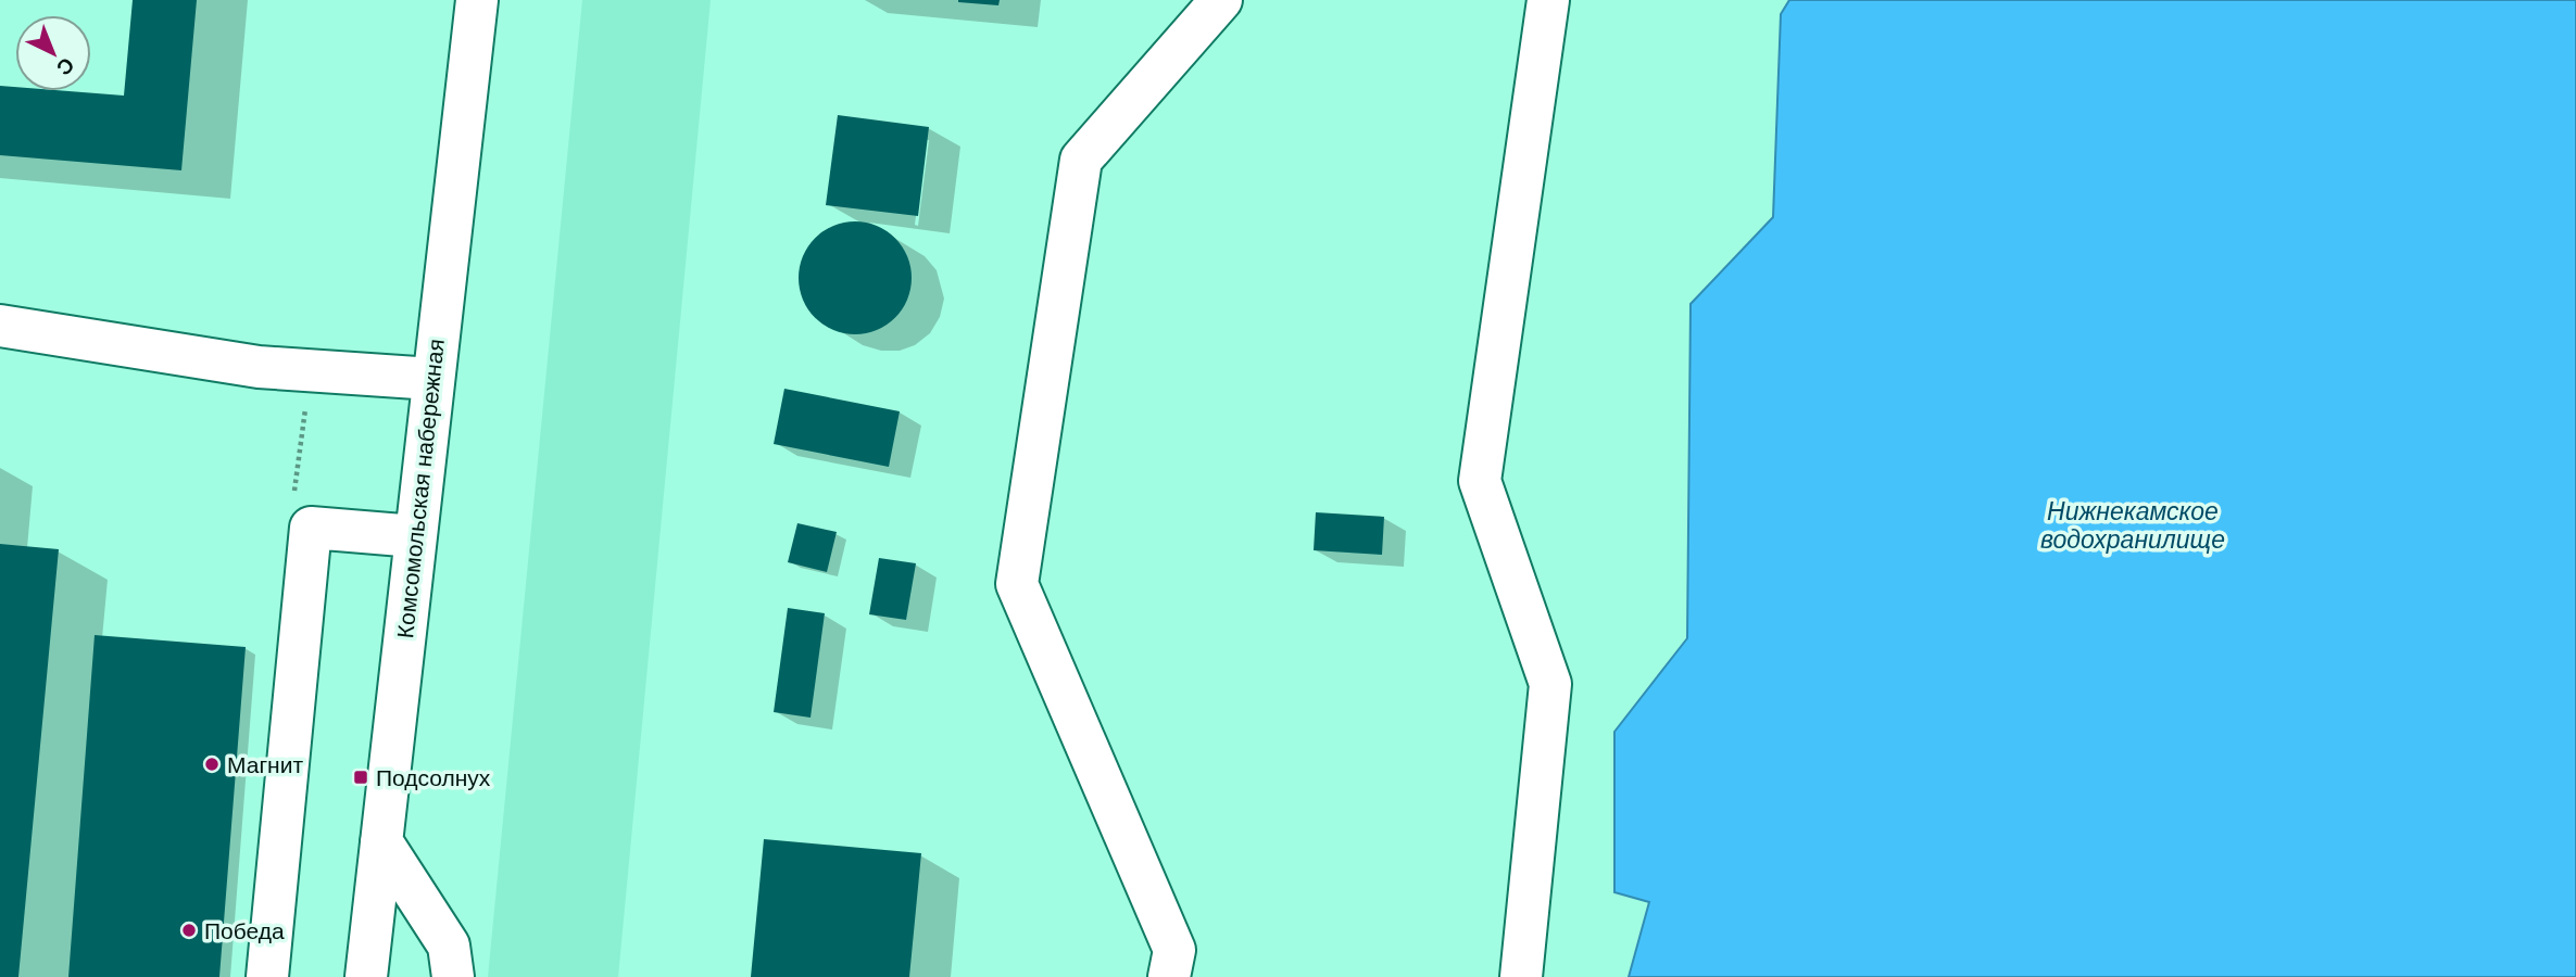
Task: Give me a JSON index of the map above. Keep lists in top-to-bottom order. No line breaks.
{"streets":{"street":["Комсомольская набережная"]},"water":["Нижнекамское водохранилище"],"places":{"other":["Магнит","Победа"],"transit":["Подсолнух"]},"north":"bottom right"}
